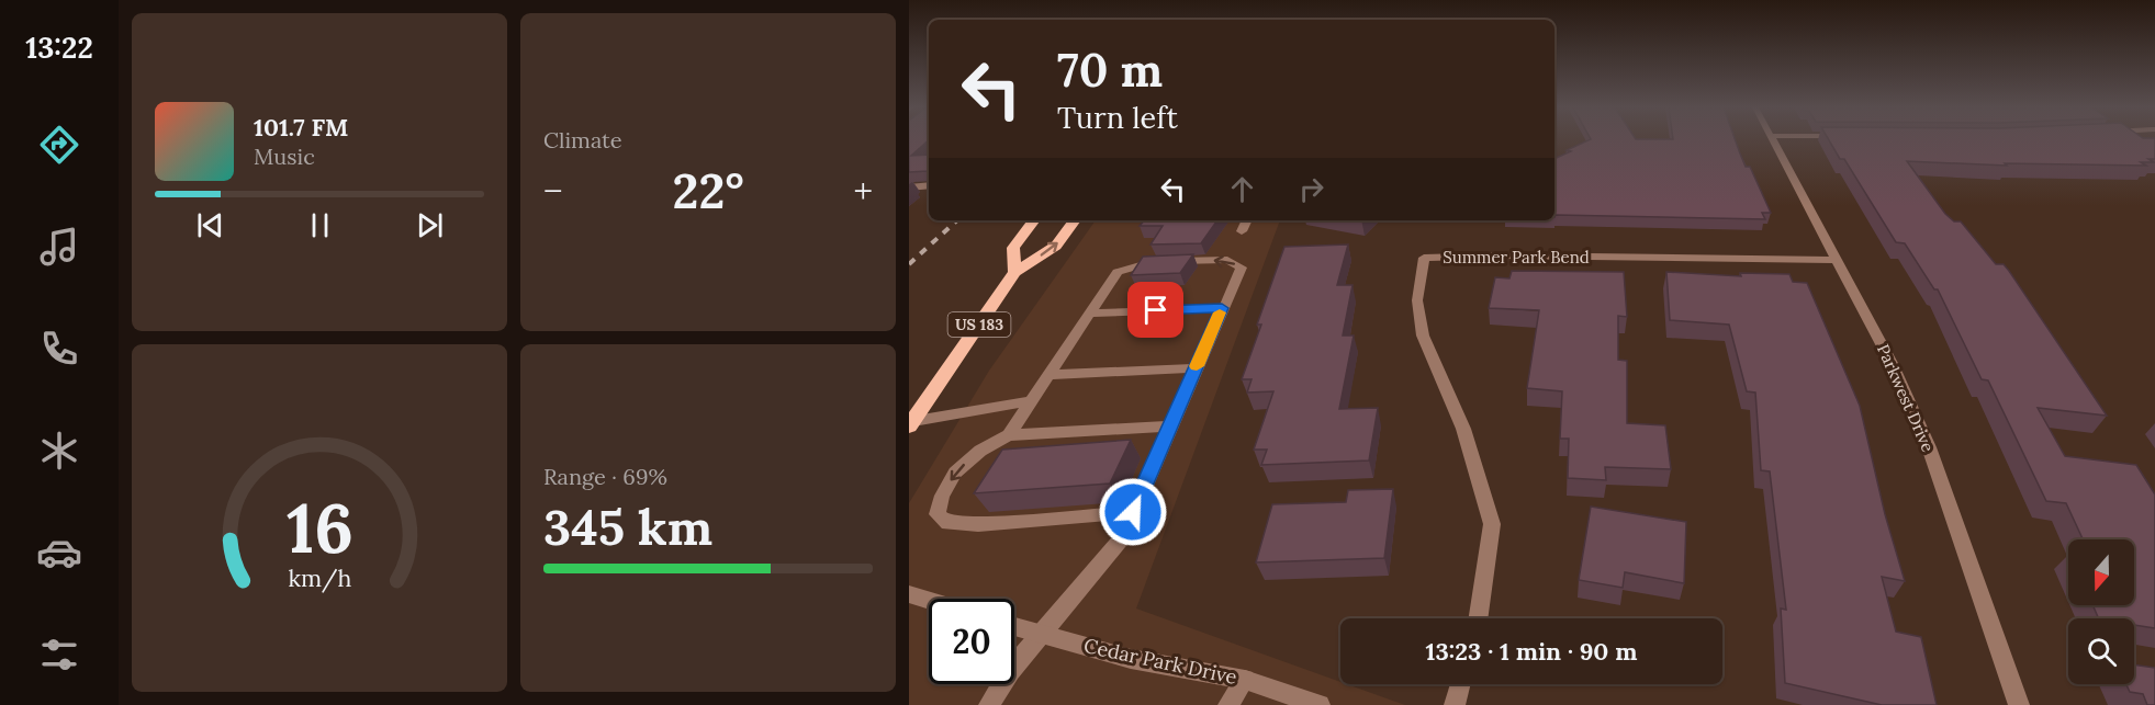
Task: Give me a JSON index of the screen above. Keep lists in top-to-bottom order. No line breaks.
{"streets":{"main road":["US 183"],"street":["Summer Park Bend","Parkwest Drive","Cedar Park Drive"]},"crossings":[["Summer Park Bend","Parkwest Drive"]],"north":"bottom","page":{"tabs":"13:22","tile":["Climate",["Range · 69%","345 km"]],"turn":["70 m","Turn left"],"song":["101.7 FM","Music"],"heat":["−","22°","+"],"limit":"20","trip":"13:23 · 1 min · 90 m","gauge":["16","km/h"]}}
